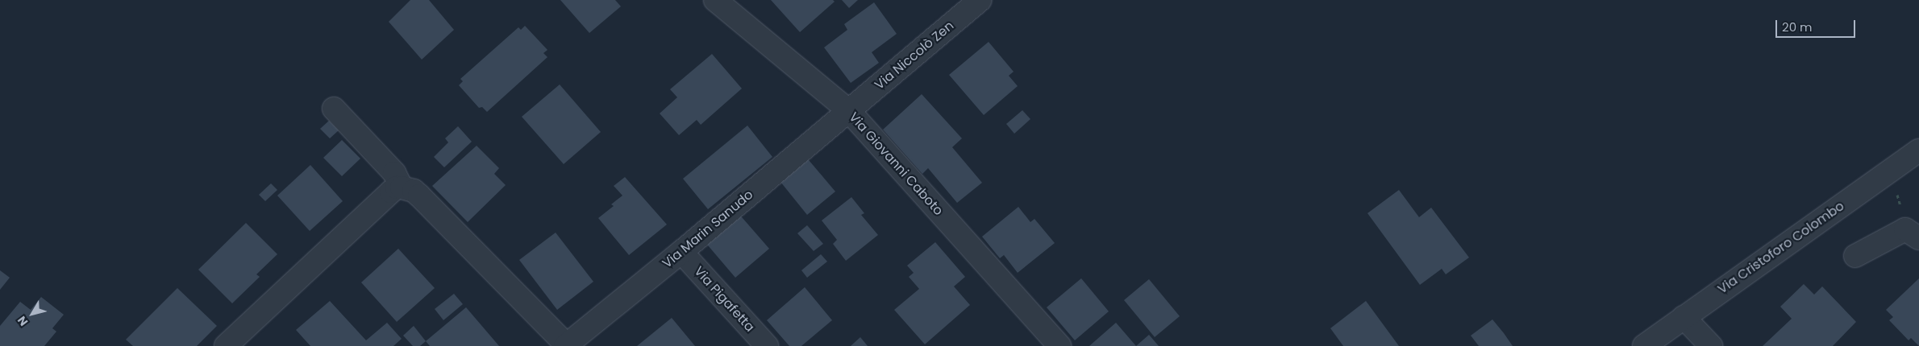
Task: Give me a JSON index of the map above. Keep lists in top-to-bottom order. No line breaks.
{"streets":{"street":["Via Niccolò Zen","Via Giovanni Caboto","Via Marin Sanudo","Via Cristoforo Colombo","Via Pigafetta"]},"crossings":[["Via Niccolò Zen","Via Giovanni Caboto"],["Via Niccolò Zen","Via Marin Sanudo"],["Via Giovanni Caboto","Via Marin Sanudo"],["Via Marin Sanudo","Via Pigafetta"]],"scale_bar":"20 m","north":"bottom left"}
